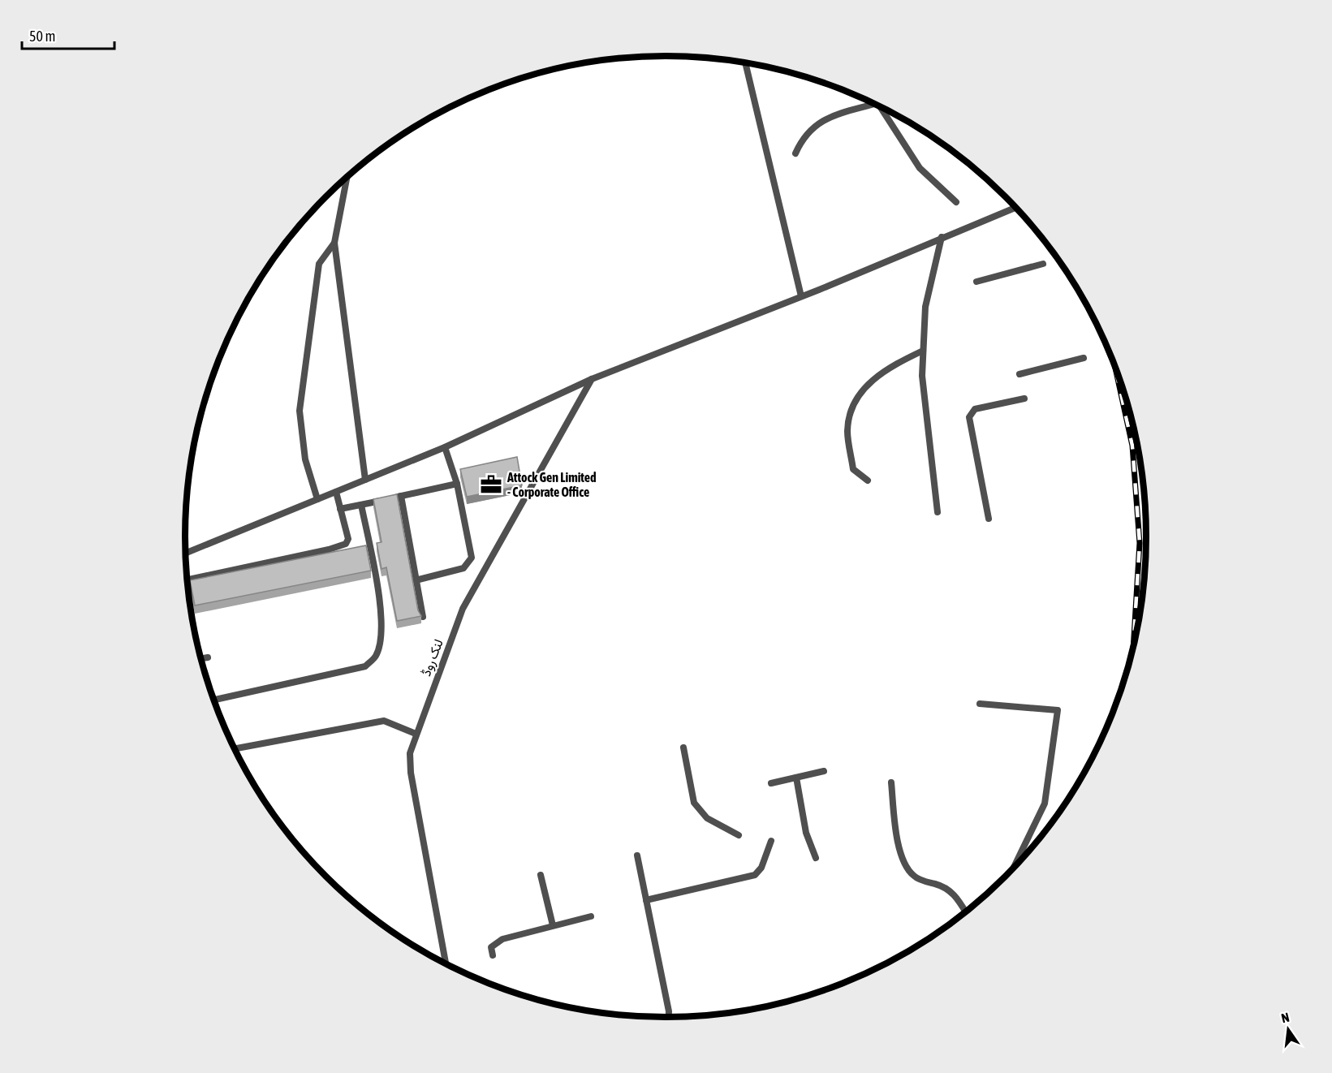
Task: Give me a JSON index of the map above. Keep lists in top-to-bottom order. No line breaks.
{"streets":{"lane":["لنک روڈ"]},"places":{"office":["Attock Gen Limited - Corporate Office"]},"scale_bar":"50 m","north":"top"}
